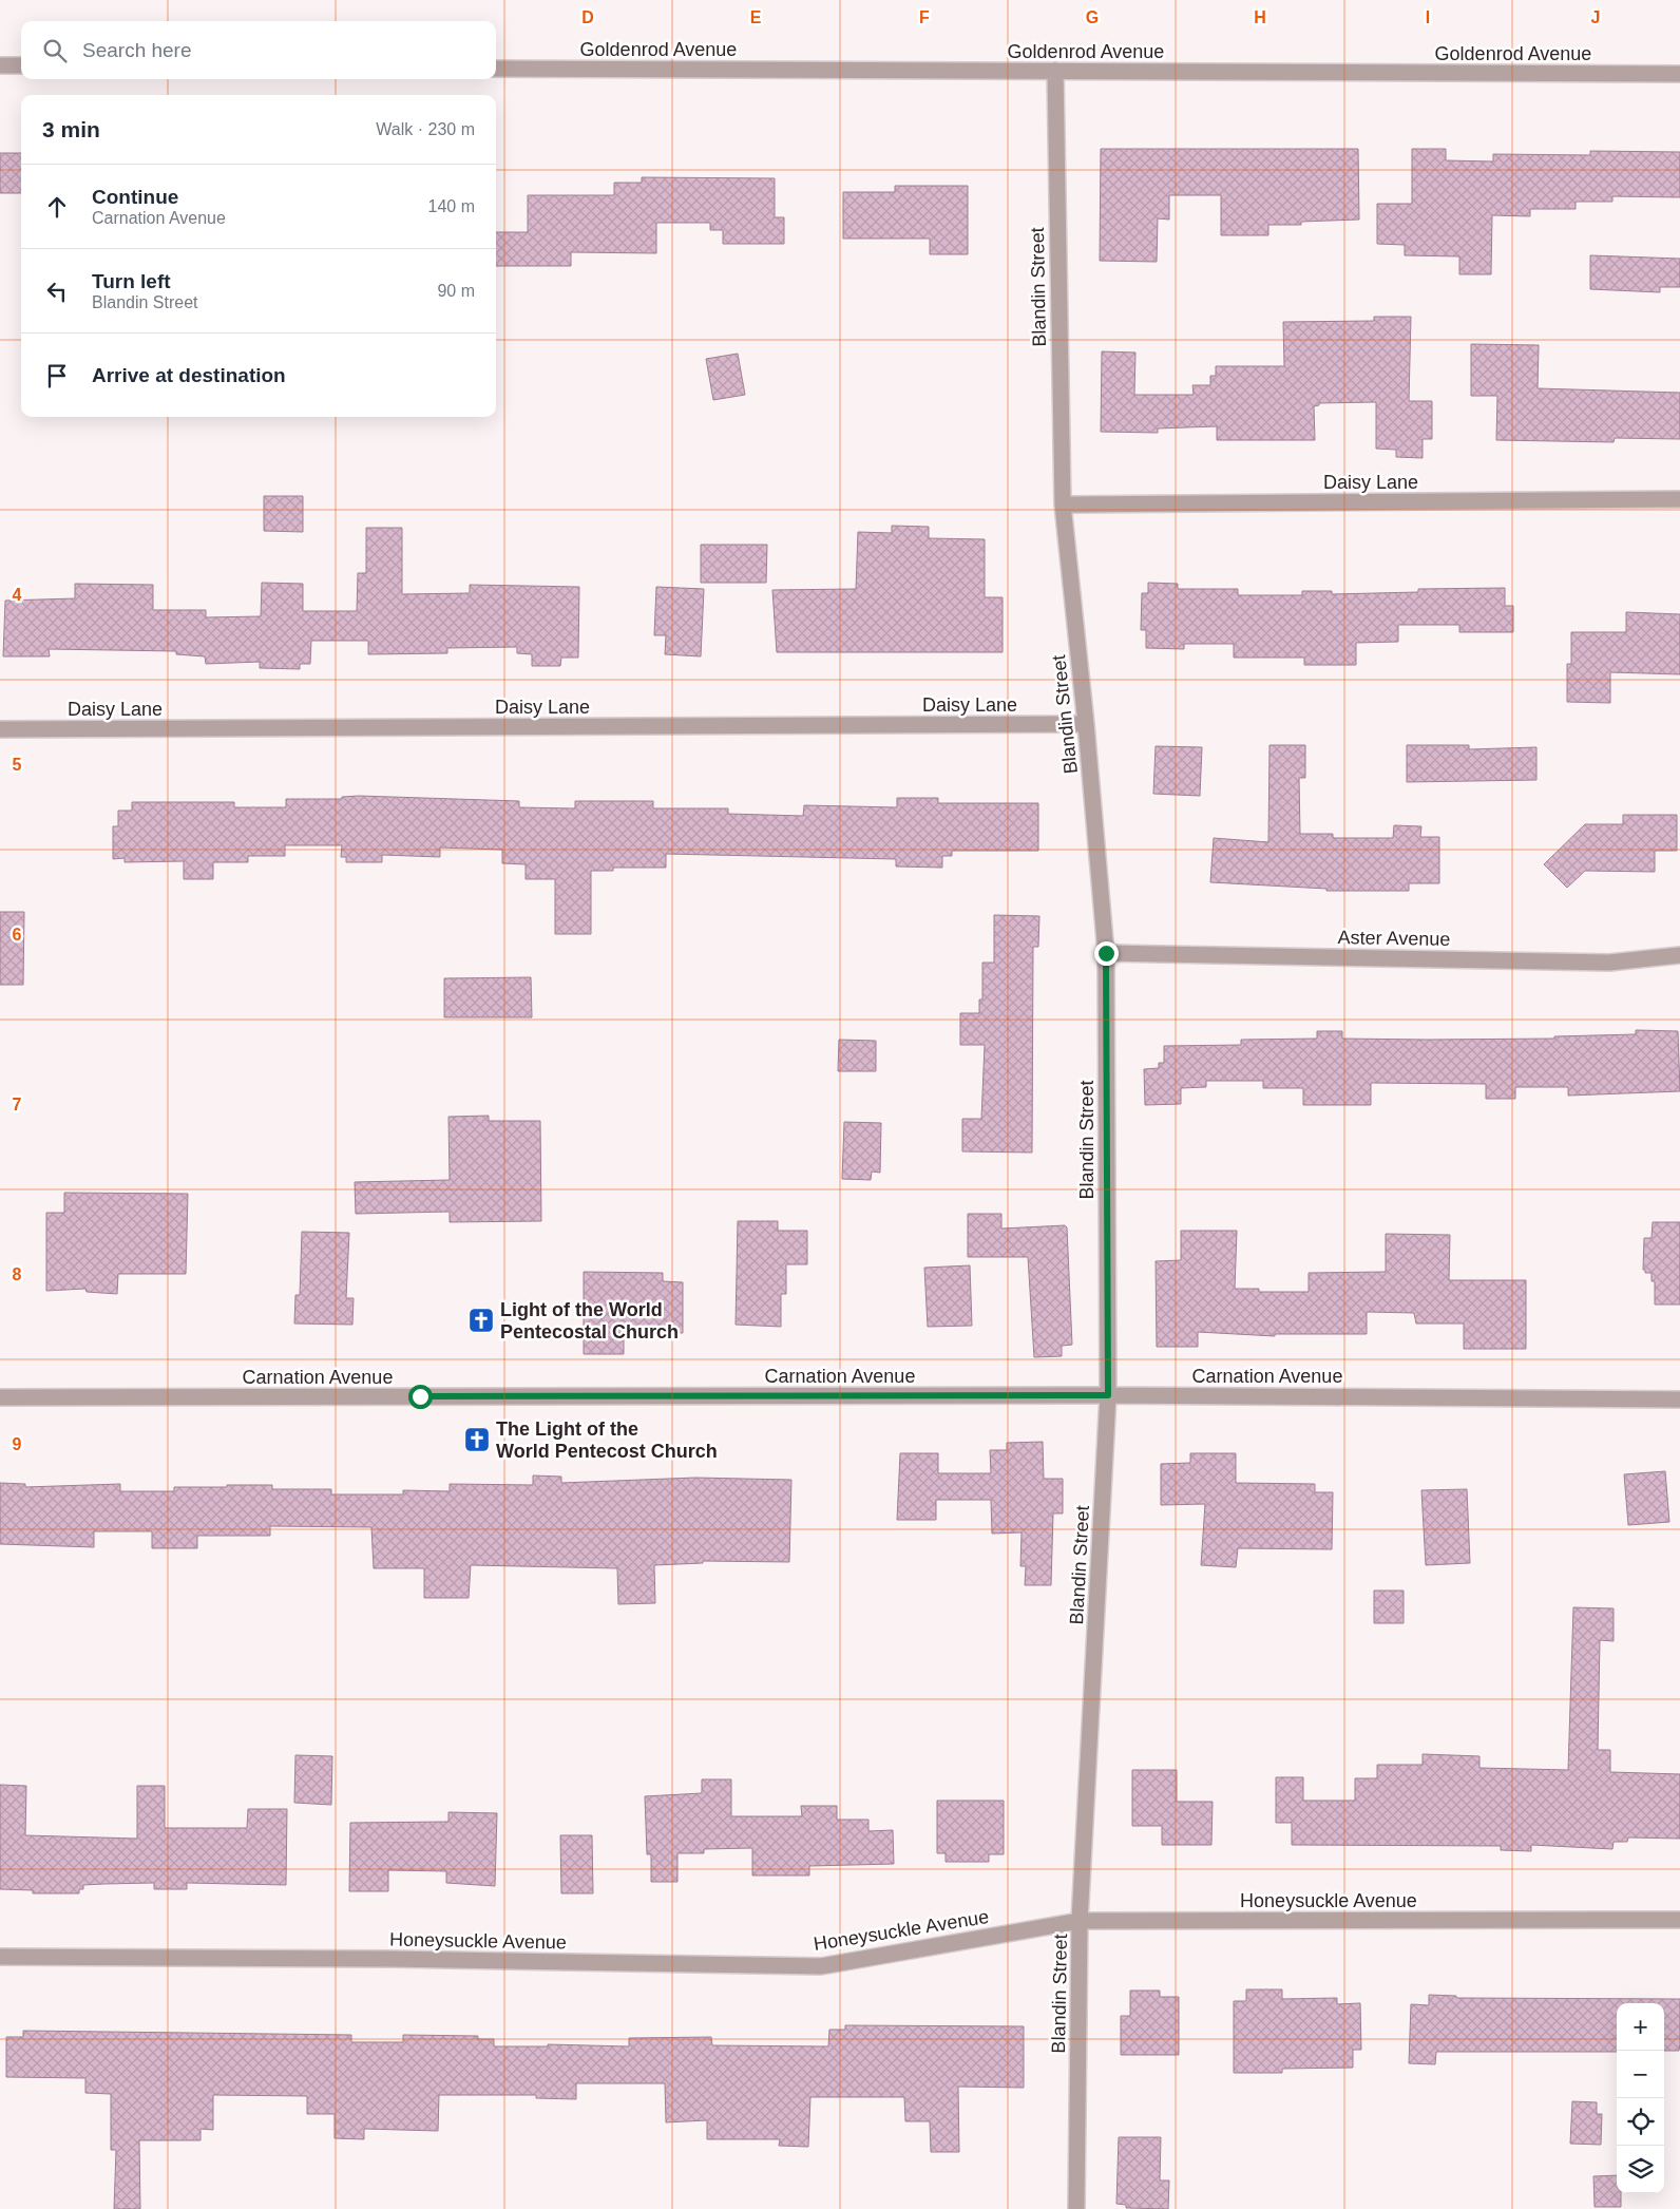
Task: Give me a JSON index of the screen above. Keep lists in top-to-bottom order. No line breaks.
{"streets":{"street":["Goldenrod Avenue","Blandin Street","Daisy Lane","Aster Avenue","Carnation Avenue","Honeysuckle Avenue"]},"crossings":[["Goldenrod Avenue","Blandin Street"],["Blandin Street","Daisy Lane"],["Blandin Street","Aster Avenue"],["Blandin Street","Carnation Avenue"],["Blandin Street","Honeysuckle Avenue"]],"places":{"church":["Light of the World Pentecostal Church","The Light of the World Pentecost Church"]},"page":{"search":"Search here","heading":["3 min","Walk · 230 m"],"list":[["Continue","Carnation Avenue","140 m"],["Turn left","Blandin Street","90 m"],"Arrive at destination"],"map_buttons":["+","−"]},"grid":{"columns":["D","E","F","G","H","I","J"],"rows":["4","5","6","7","8","9"]}}
